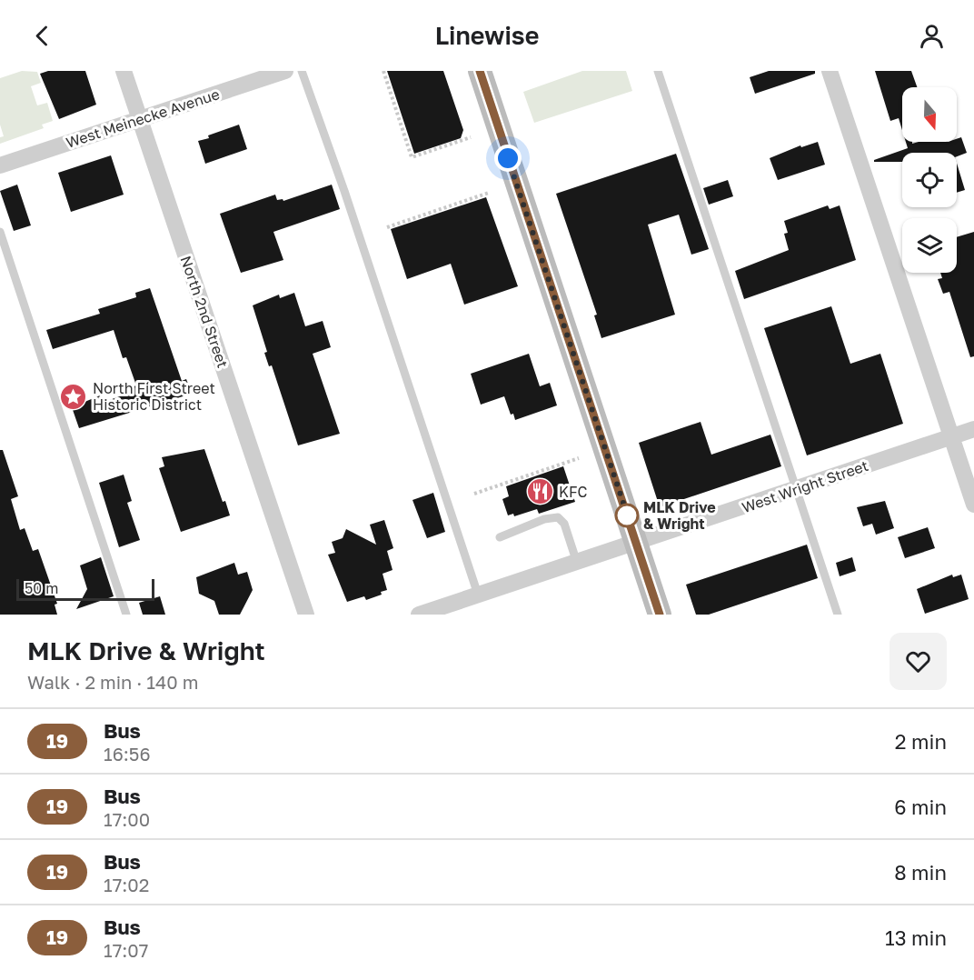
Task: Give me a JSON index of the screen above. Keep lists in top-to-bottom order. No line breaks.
{"streets":{"street":["West Meinecke Avenue","North 2nd Street","West Wright Street"]},"crossings":[["West Meinecke Avenue","North 2nd Street"]],"places":{"place":["North First Street Historic District"],"restaurant":["KFC"],"other":["MLK Drive & Wright"]},"lines":["bus line 19"],"scale_bar":"50 m","north":"bottom","page":{"header":"Linewise","scale":"50 m","heading":["MLK Drive & Wright","Walk · 2 min · 140 m"],"list":[{"mark":"19","name":"Bus","note":"16:56","value":"2 min"},{"mark":"19","name":"Bus","note":"17:00","value":"6 min"},{"mark":"19","name":"Bus","note":"17:02","value":"8 min"},{"mark":"19","name":"Bus","note":"17:07","value":"13 min"}]}}
